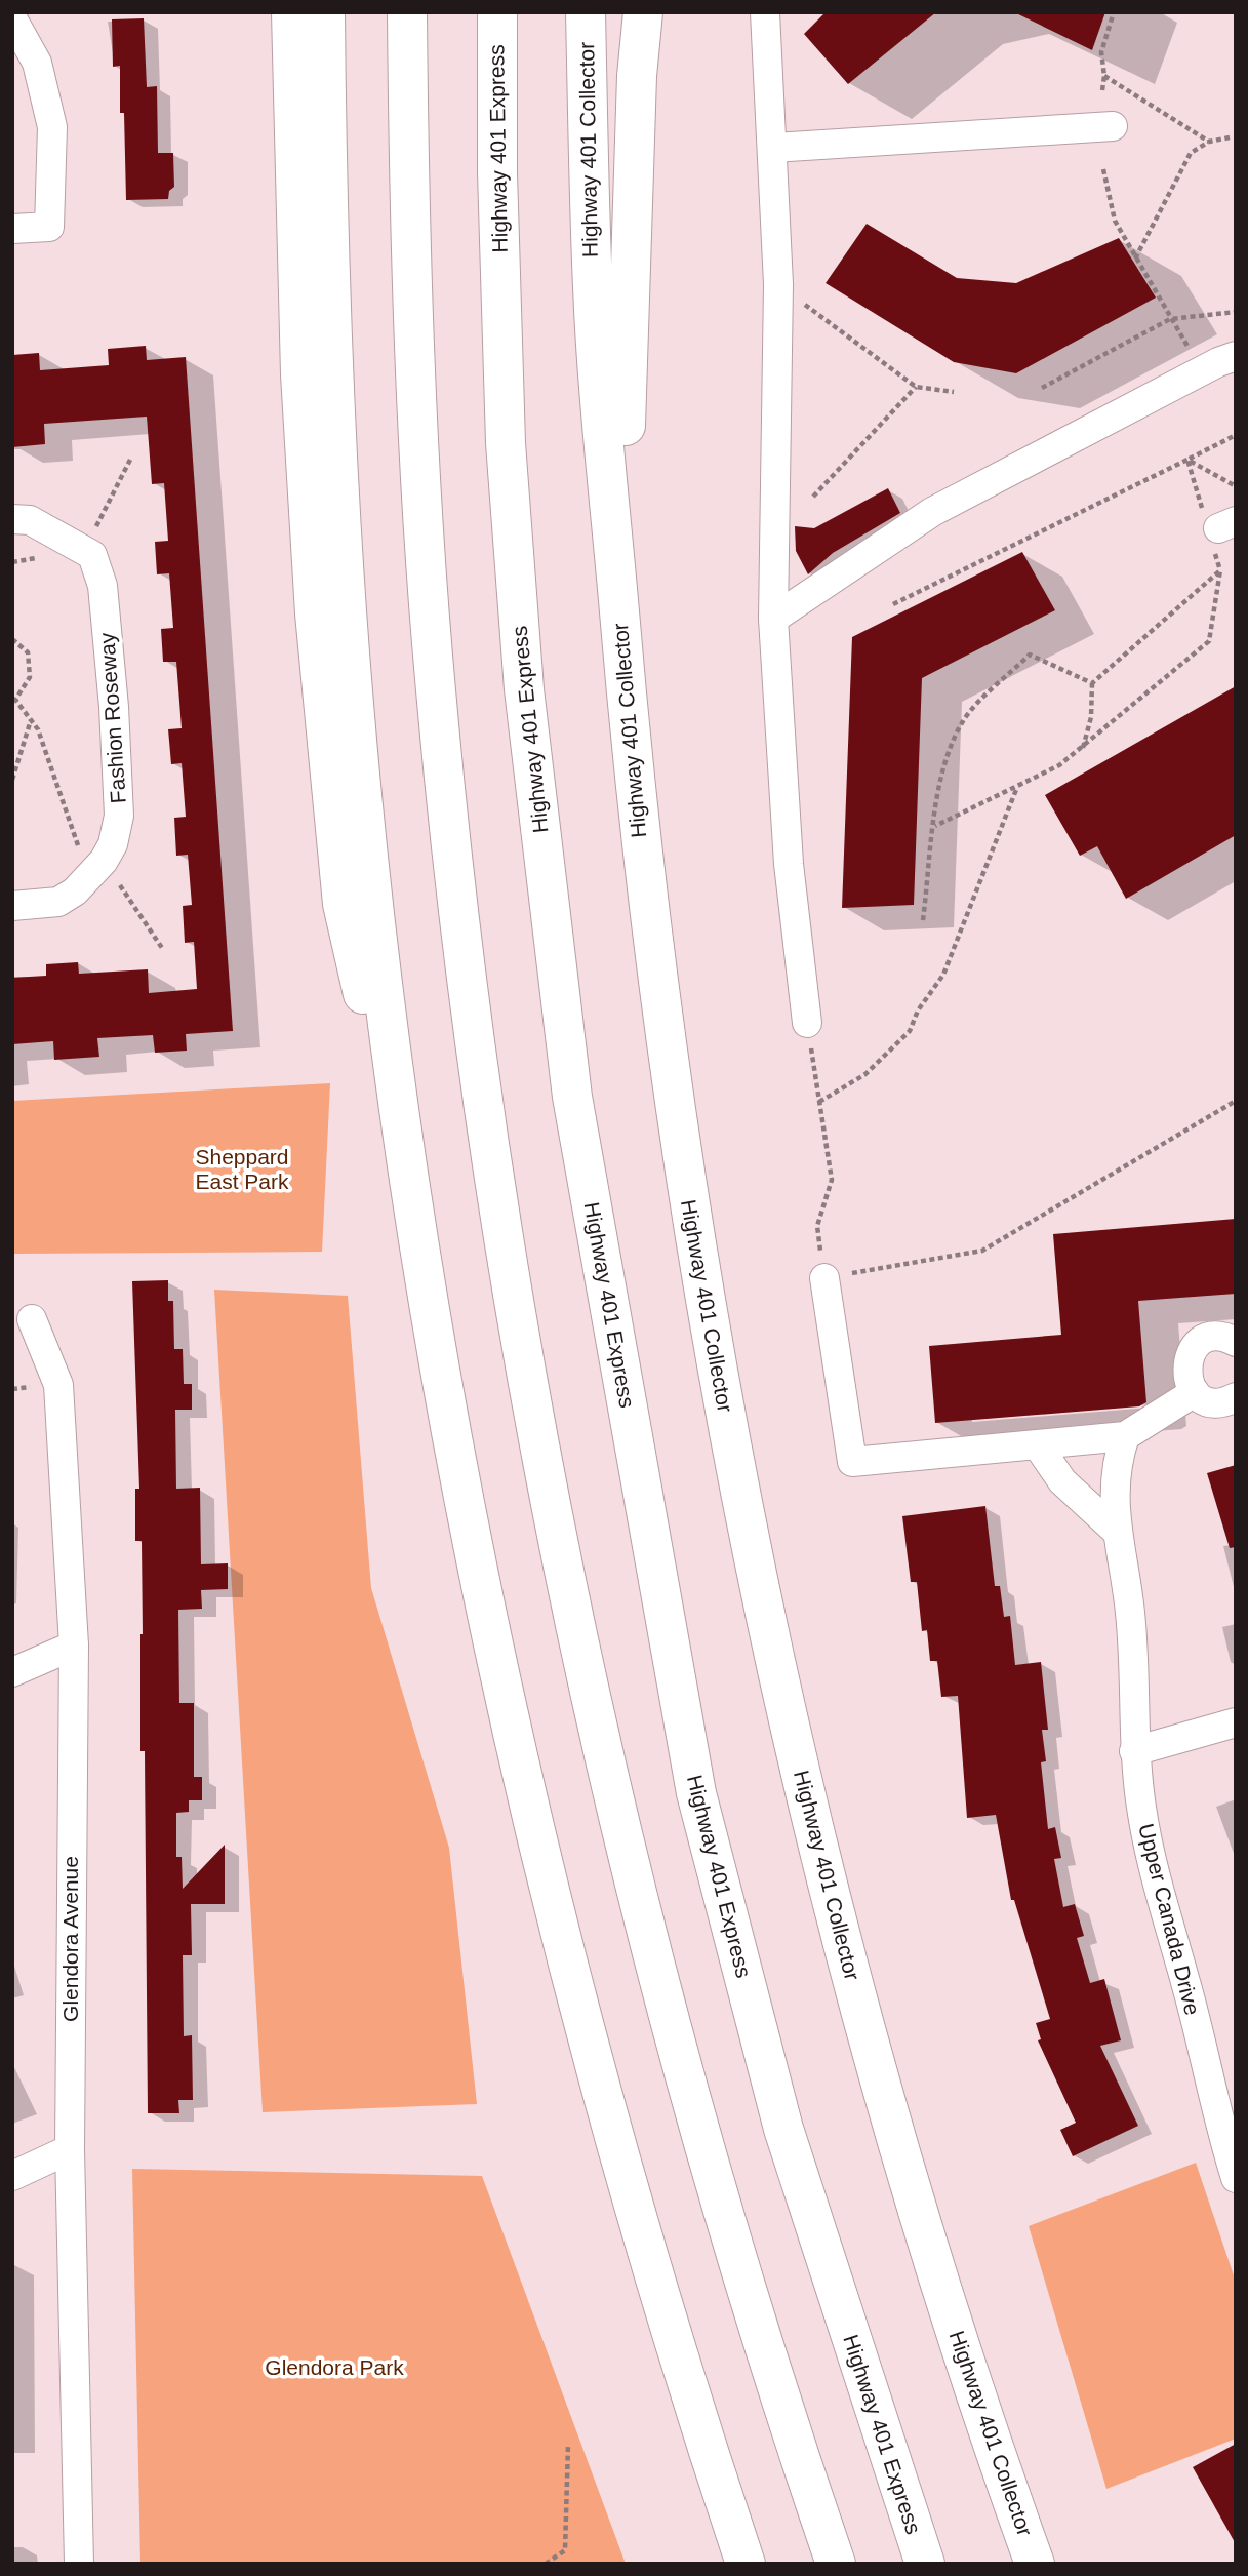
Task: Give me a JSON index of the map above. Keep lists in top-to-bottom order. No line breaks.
{"streets":{"highway":["Highway 401 Express","Highway 401 Collector"],"street":["Fashion Roseway","Upper Canada Drive","Glendora Avenue"]},"parks":["Sheppard East Park","Glendora Park"]}
